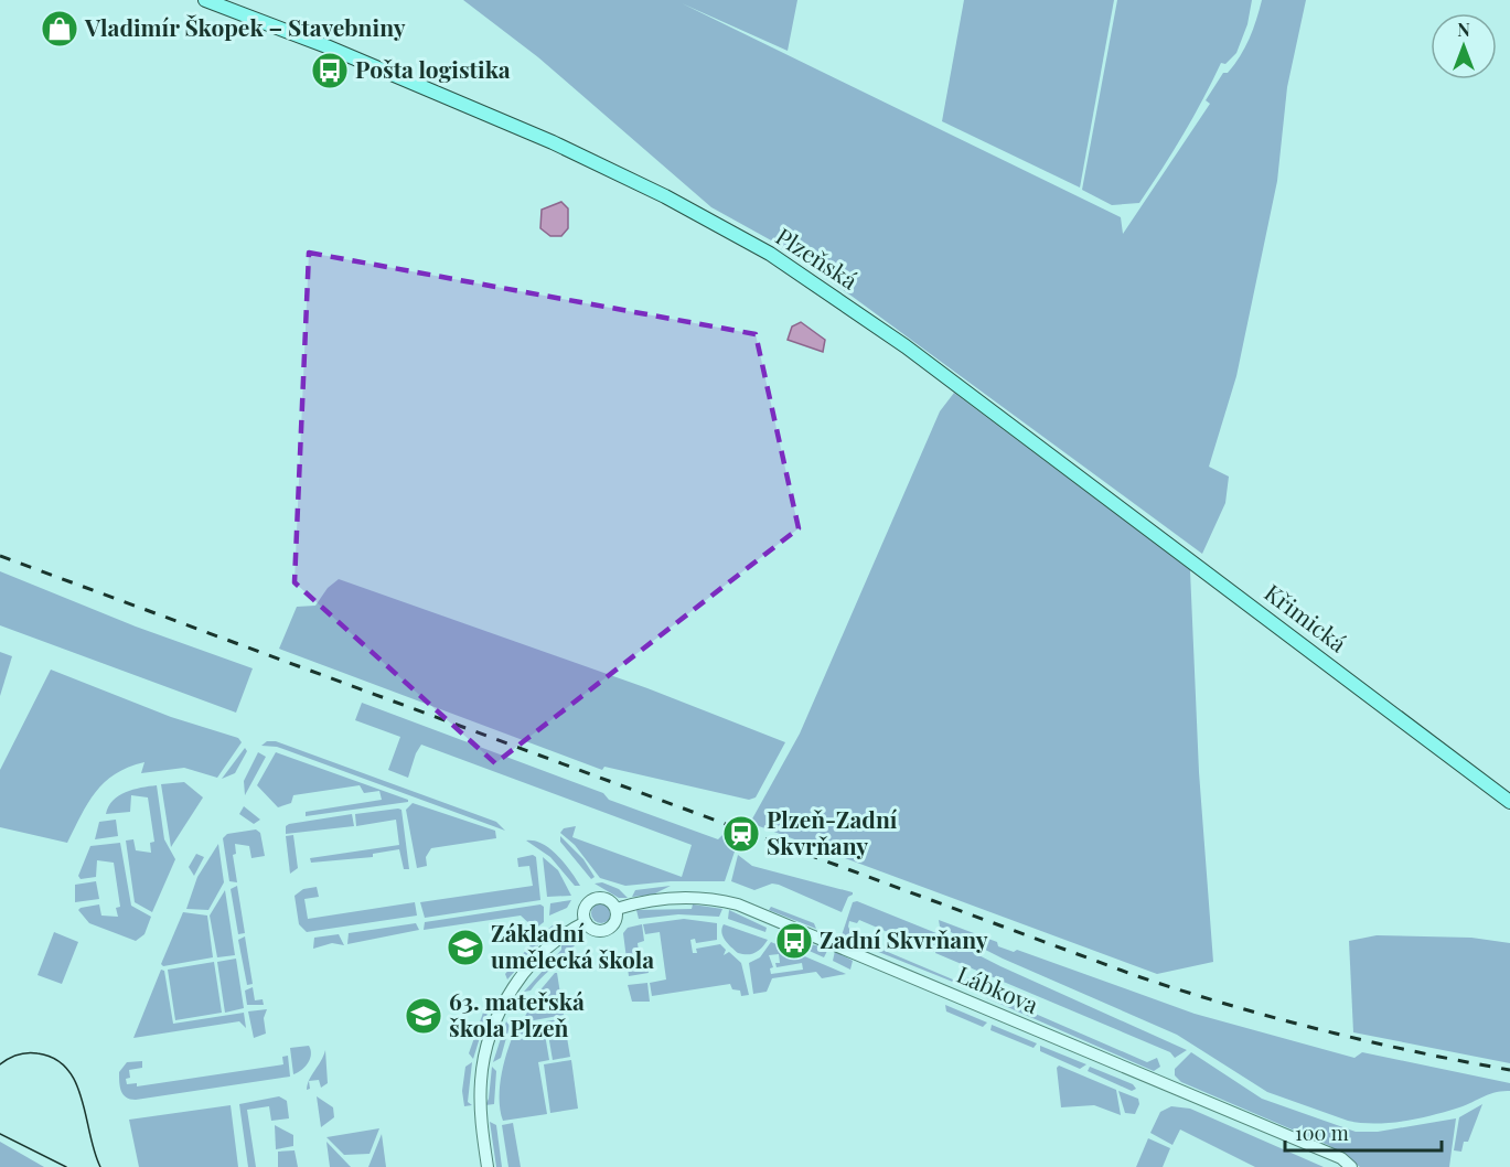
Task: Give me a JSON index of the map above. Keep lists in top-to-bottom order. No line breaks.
{"streets":{"main road":["Plzeňská","Křimická"],"street":["Lábkova"]},"crossings":[["Plzeňská","Křimická"]],"places":{"shop":["Vladimír Škopek – Stavebniny"],"bus stop":["Pošta logistika","Zadní Skvrňany"],"station":["Plzeň-Zadní Skvrňany"],"school or university":["Základní umělecká škola","63. mateřská škola Plzeň"]},"scale_bar":"100 m","north":"top"}
